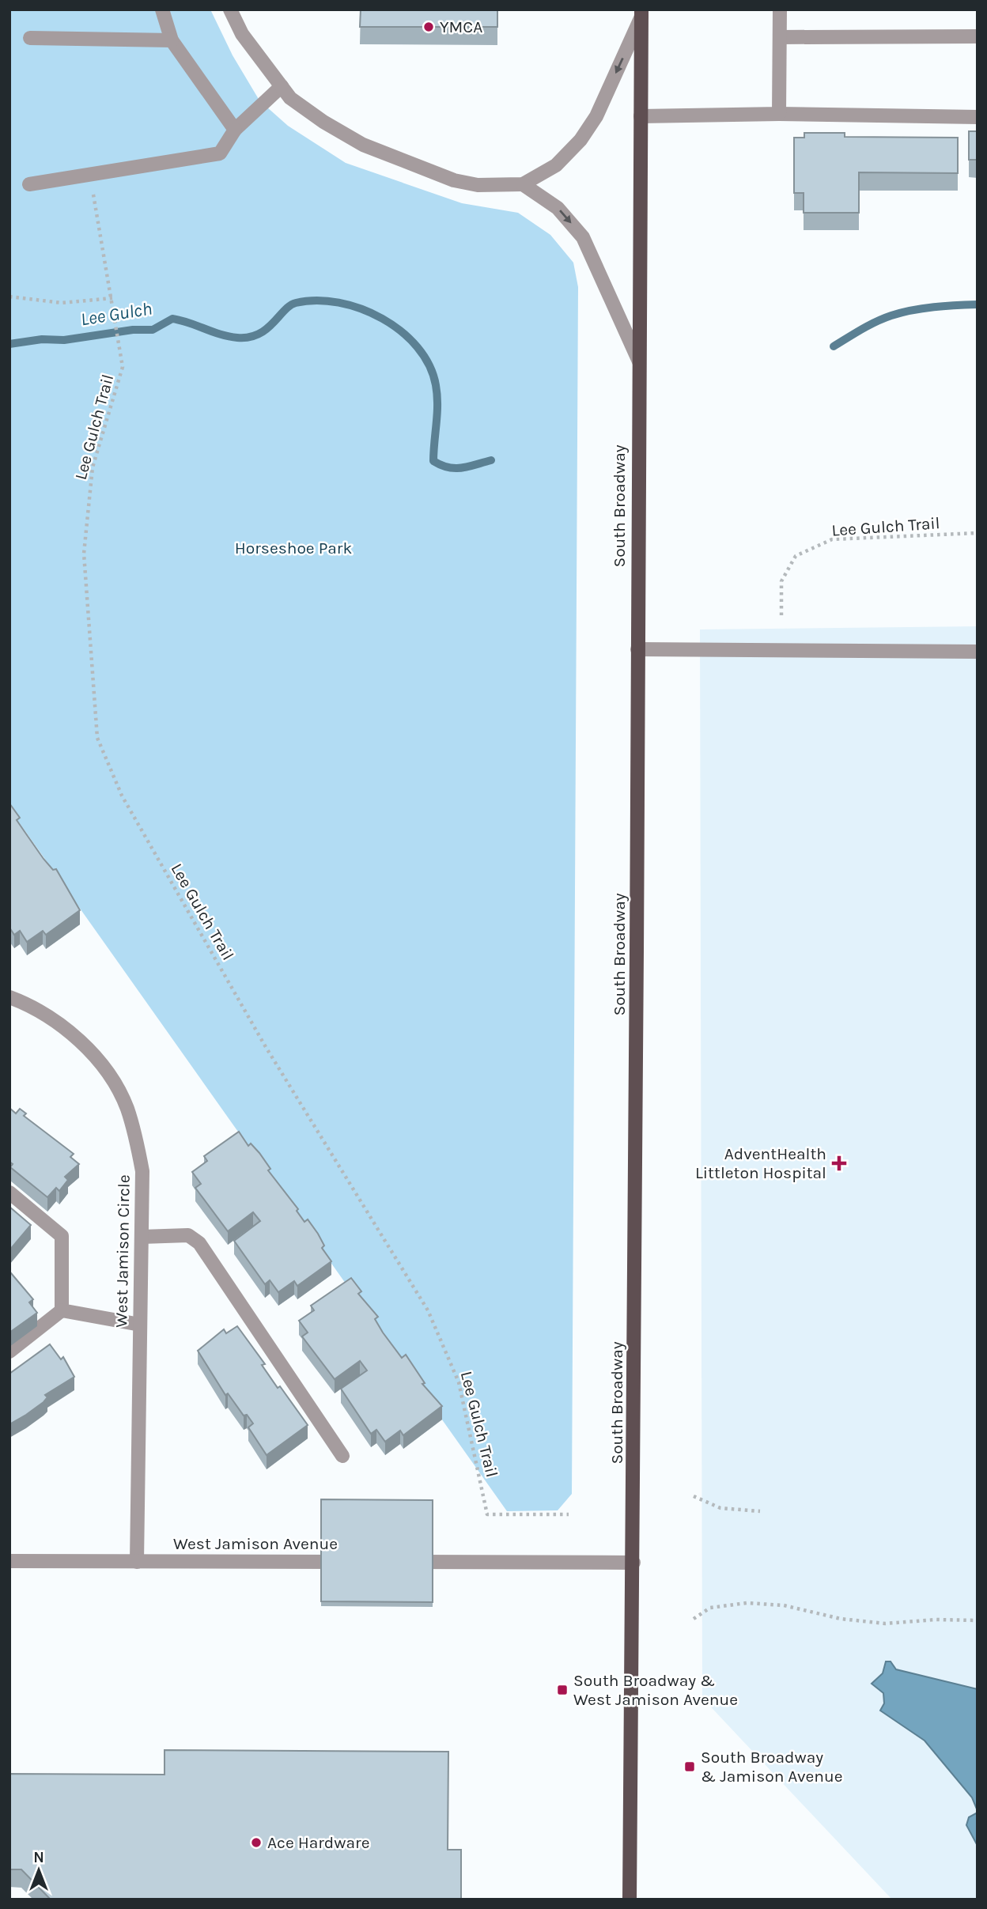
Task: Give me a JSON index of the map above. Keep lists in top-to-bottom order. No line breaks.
{"streets":{"main road":["South Broadway"],"street":["West Jamison Circle","West Jamison Avenue"],"path":["Lee Gulch Trail"]},"crossings":[["West Jamison Circle","West Jamison Avenue"]],"water":["Lee Gulch"],"parks":["Horseshoe Park"],"places":{"other":["YMCA","Ace Hardware"],"health":["AdventHealth Littleton Hospital"],"transit":["South Broadway & West Jamison Avenue","South Broadway & Jamison Avenue"]},"north":"top"}
